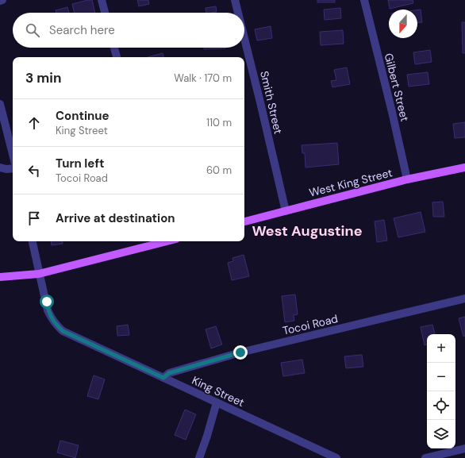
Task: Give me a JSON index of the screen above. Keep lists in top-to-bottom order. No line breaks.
{"streets":{"main road":["West King Street"],"street":["Gilbert Street","Smith Street","Tocoi Road","King Street"]},"crossings":[["Gilbert Street","West King Street"],["Smith Street","West King Street"],["Tocoi Road","King Street"]],"districts":["West Augustine"],"north":"bottom","page":{"search":"Search here","heading":["3 min","Walk · 170 m"],"list":[["Continue","King Street","110 m"],["Turn left","Tocoi Road","60 m"],"Arrive at destination"],"map_buttons":["+","−"]}}
